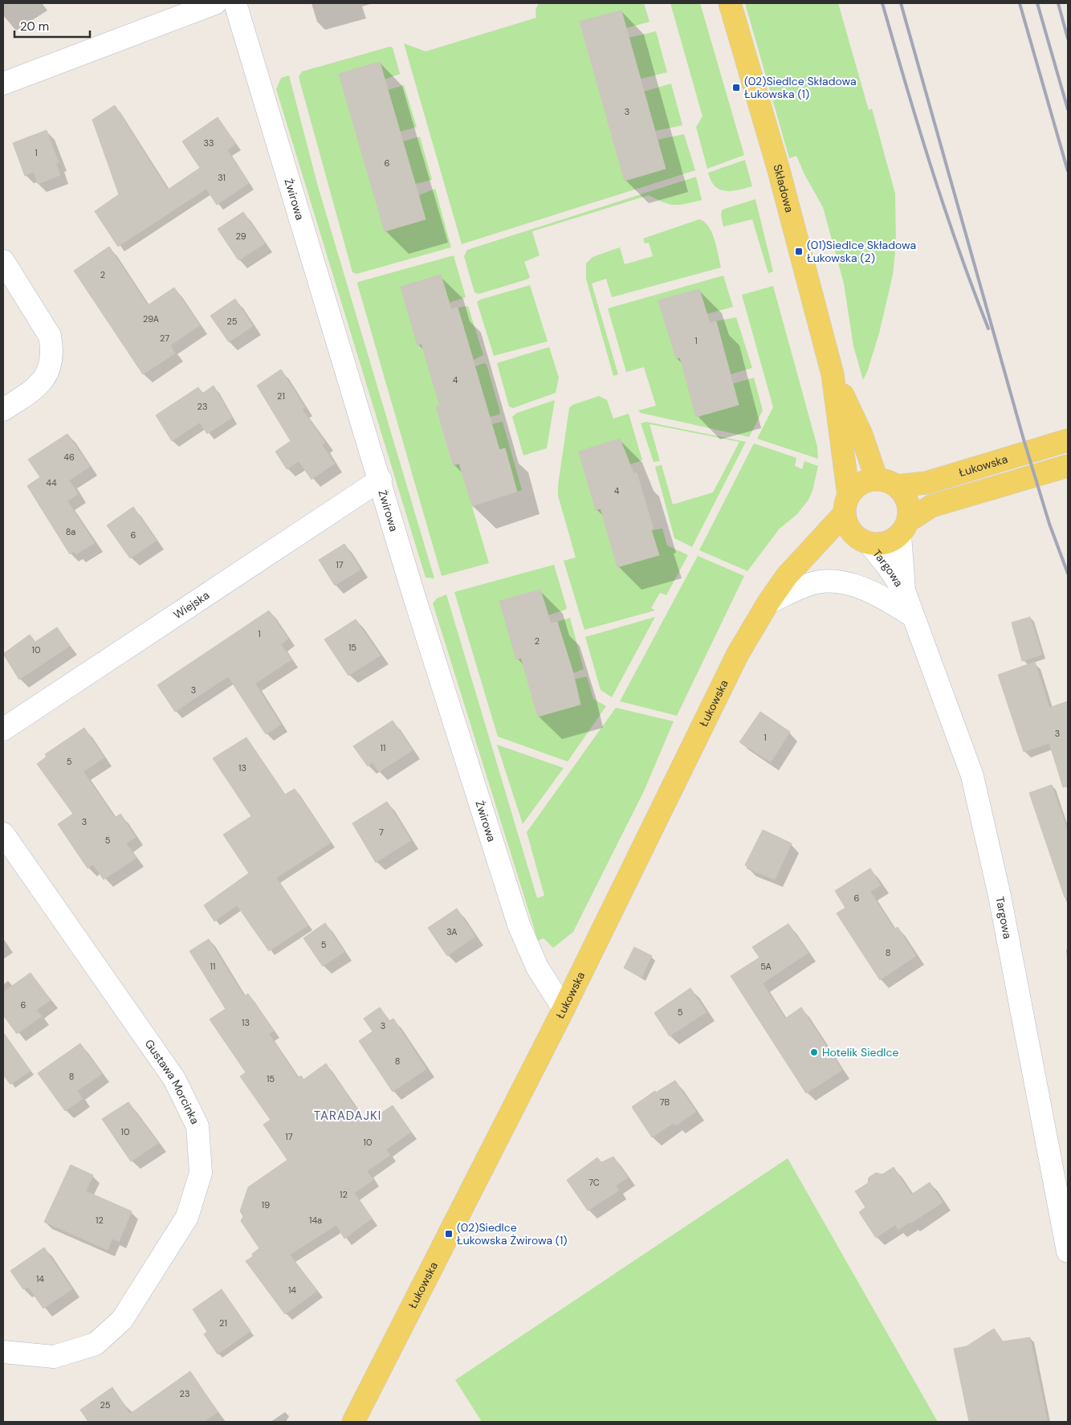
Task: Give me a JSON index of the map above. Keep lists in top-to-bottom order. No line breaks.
{"streets":{"main road":["Składowa","Łukowska"],"street":["Żwirowa","Targowa","Wiejska","Gustawa Morcinka"]},"crossings":[["Składowa","Łukowska"],["Składowa","Targowa"],["Żwirowa","Łukowska"],["Żwirowa","Wiejska"],["Łukowska","Targowa"]],"districts":["TARADAJKI"],"places":{"transit":["(02)Siedlce Składowa Łukowska (1)","(01)Siedlce Składowa Łukowska (2)","(02)Siedlce Łukowska Żwirowa (1)"],"other":["Hotelik Siedlce"]},"house_numbers":["3","33","1","6","31","29","2","29A","25","27","1","4","21","23","46","44","4","8a","6","17","1","2","15","10","3","3","1","11","5","13","3","7","5","6","3A","5","8","11","5A","6","5","13","3","8","8","15","7B","10","17","10","7C","12","19","12","14a","14","14","21","23","25"],"scale_bar":"20 m"}
